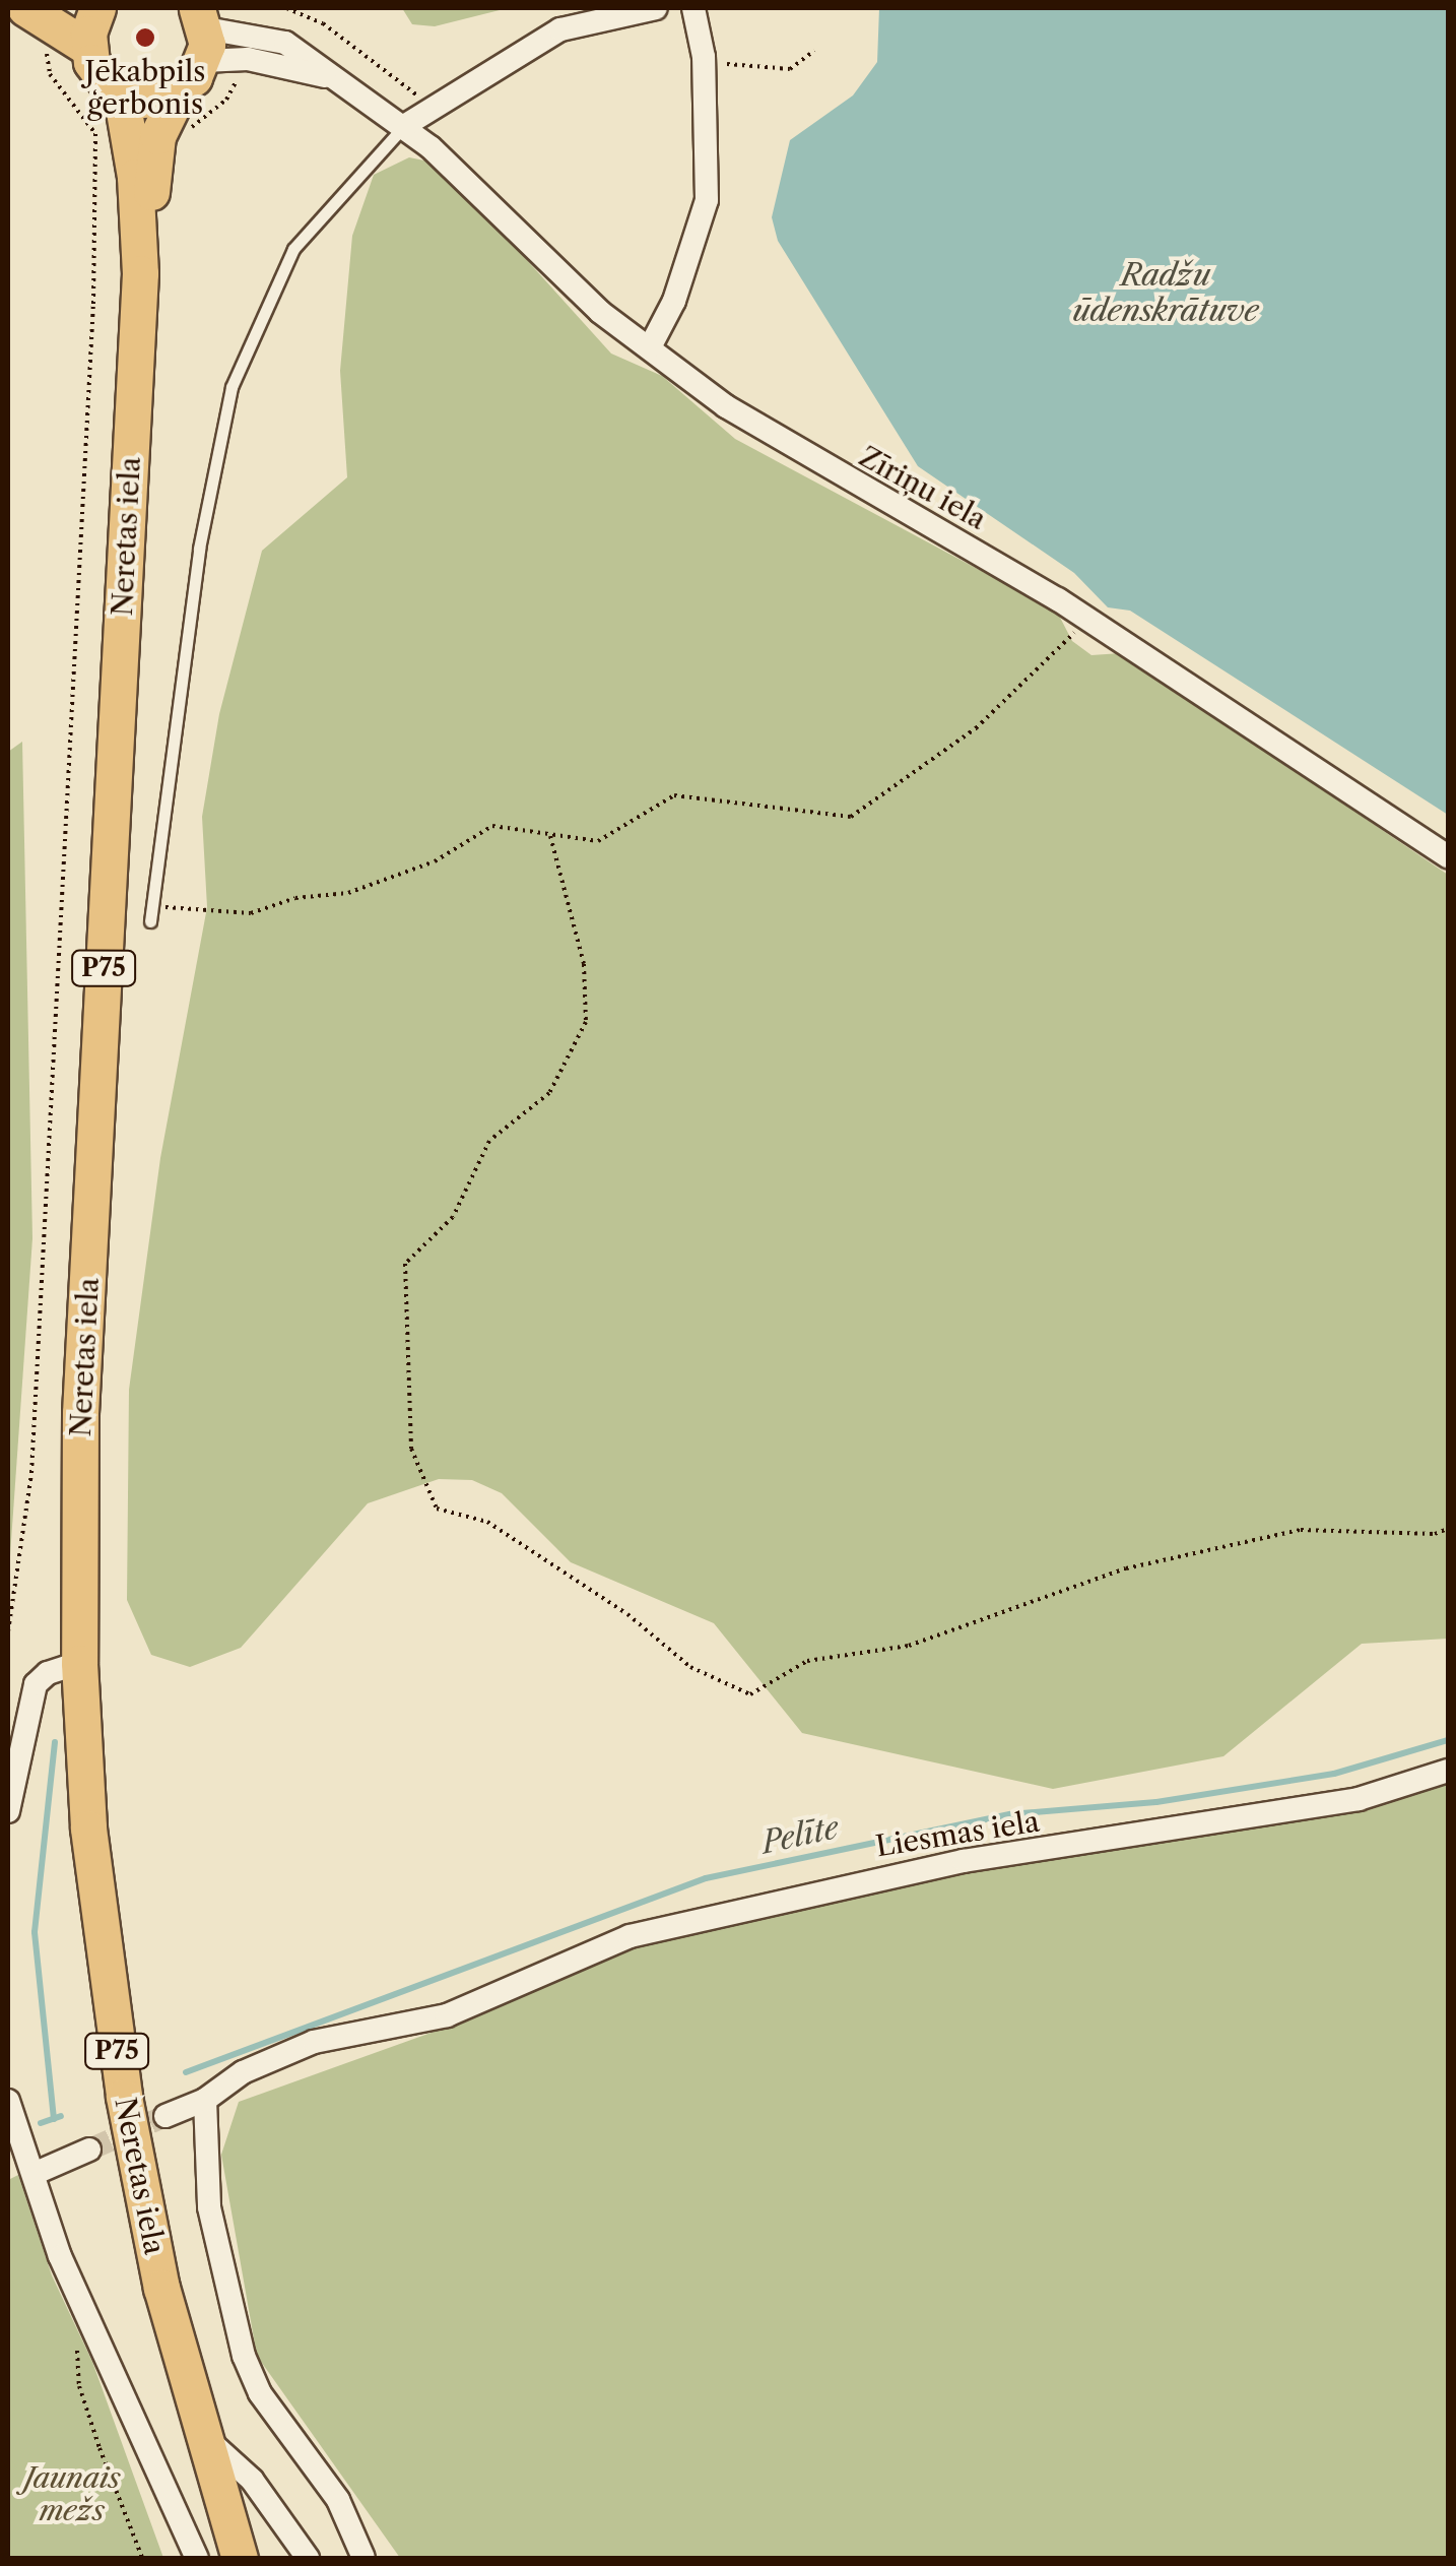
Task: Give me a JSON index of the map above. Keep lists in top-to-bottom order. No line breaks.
{"streets":{"main road":["Neretas iela","P75"],"street":["Zīriņu iela","Liesmas iela"]},"crossings":[["Neretas iela","P75"]],"water":["Radžu ūdenskrātuve","Pelīte"],"parks":["Jaunais mežs"],"places":["Jēkabpils ģerbonis"]}
